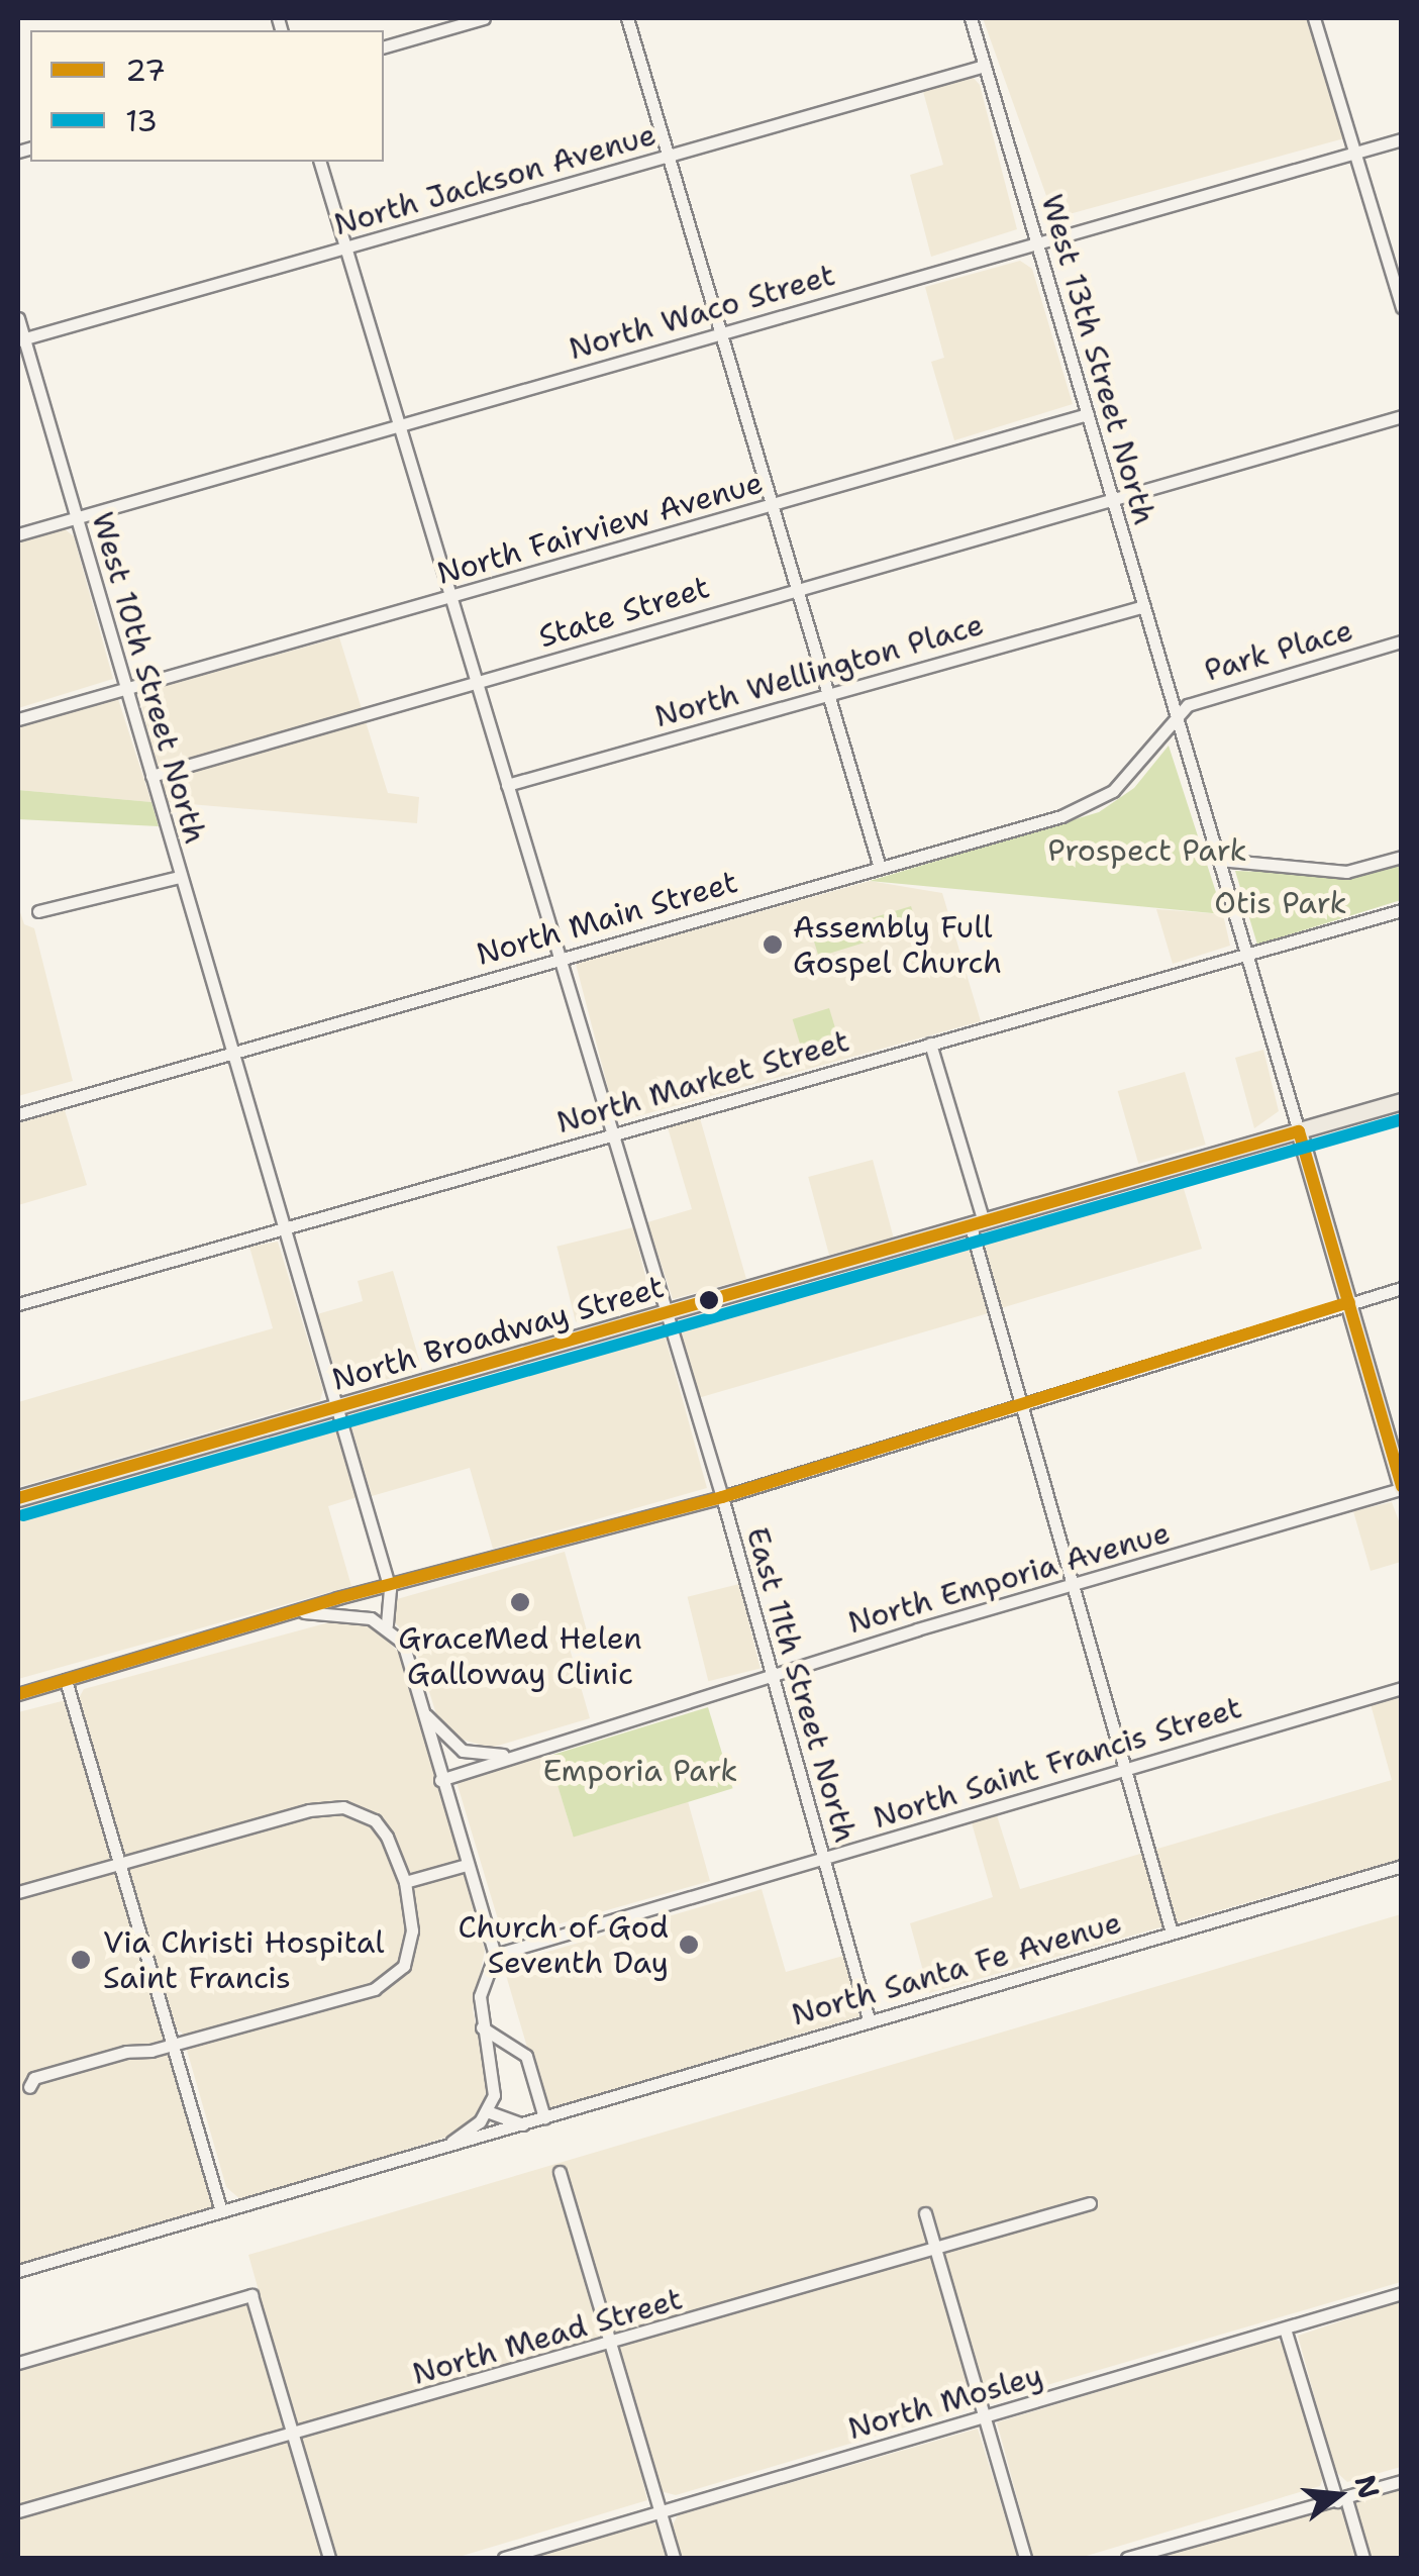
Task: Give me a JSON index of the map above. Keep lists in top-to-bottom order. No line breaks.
{"streets":{"main road":["North Broadway Street"],"street":["North Jackson Avenue","North Waco Street","West 13th Street North","North Fairview Avenue","State Street","Park Place","North Wellington Place","West 10th Street North","North Main Street","North Market Street","North Emporia Avenue","East 11th Street North","North Saint Francis Street","North Santa Fe Avenue","North Mead Street","North Mosley"]},"crossings":[["North Jackson Avenue","West 13th Street North"],["North Jackson Avenue","West 10th Street North"],["North Jackson Avenue","East 11th Street North"],["North Waco Street","West 13th Street North"],["North Waco Street","West 10th Street North"],["North Waco Street","East 11th Street North"],["West 13th Street North","North Fairview Avenue"],["West 13th Street North","State Street"],["West 13th Street North","Park Place"],["West 13th Street North","North Wellington Place"],["West 13th Street North","North Main Street"],["West 13th Street North","North Market Street"],["West 13th Street North","North Broadway Street"],["North Fairview Avenue","West 10th Street North"],["North Fairview Avenue","East 11th Street North"],["State Street","West 10th Street North"],["State Street","East 11th Street North"],["Park Place","North Main Street"],["North Wellington Place","East 11th Street North"],["West 10th Street North","North Main Street"],["West 10th Street North","North Market Street"],["West 10th Street North","North Broadway Street"],["North Main Street","East 11th Street North"],["North Market Street","East 11th Street North"],["North Broadway Street","East 11th Street North"],["North Emporia Avenue","East 11th Street North"],["East 11th Street North","North Saint Francis Street"],["East 11th Street North","North Santa Fe Avenue"]],"parks":["Prospect Park","Otis Park","Emporia Park"],"places":["Assembly Full Gospel Church","GraceMed Helen Galloway Clinic","Church of God Seventh Day","Via Christi Hospital Saint Francis"],"lines":["transit line 13","transit line 27"],"legend":["27","13"],"north":"right"}
